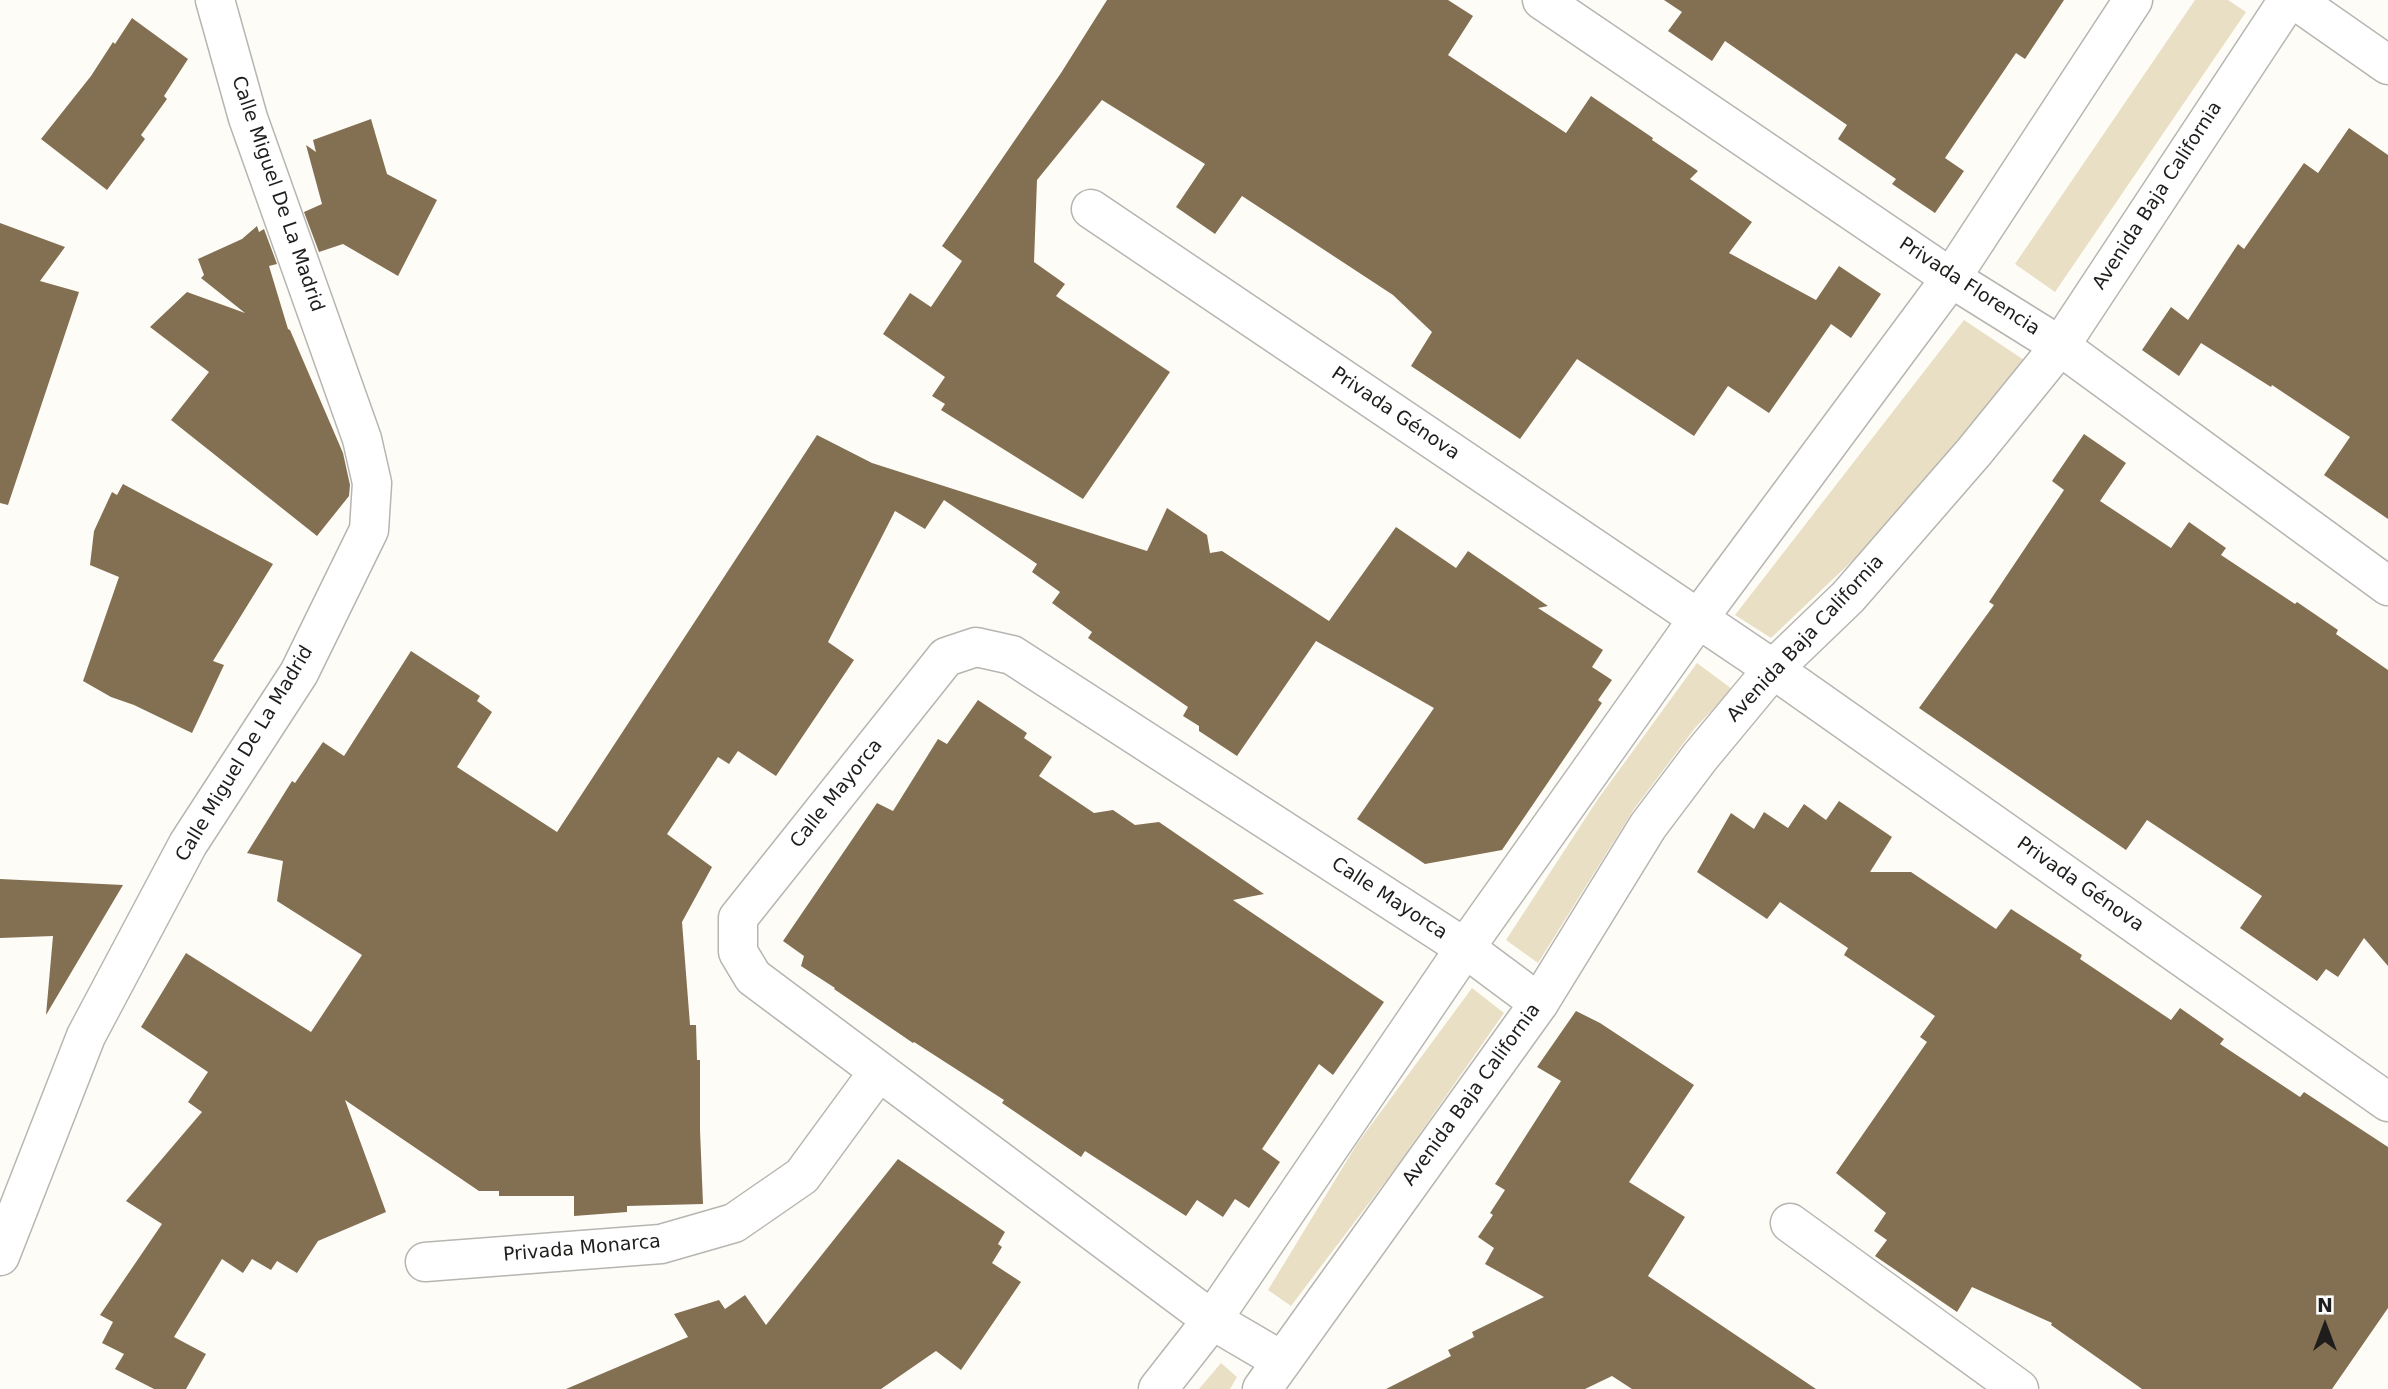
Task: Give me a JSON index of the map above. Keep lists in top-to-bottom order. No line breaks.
{"streets":{"street":["Calle Miguel De La Madrid","Avenida Baja California","Privada Florencia","Privada Génova","Calle Mayorca","Privada Monarca"]},"crossings":[["Avenida Baja California","Privada Florencia"],["Avenida Baja California","Privada Génova"],["Avenida Baja California","Calle Mayorca"],["Calle Mayorca","Privada Monarca"]],"north":"top"}
